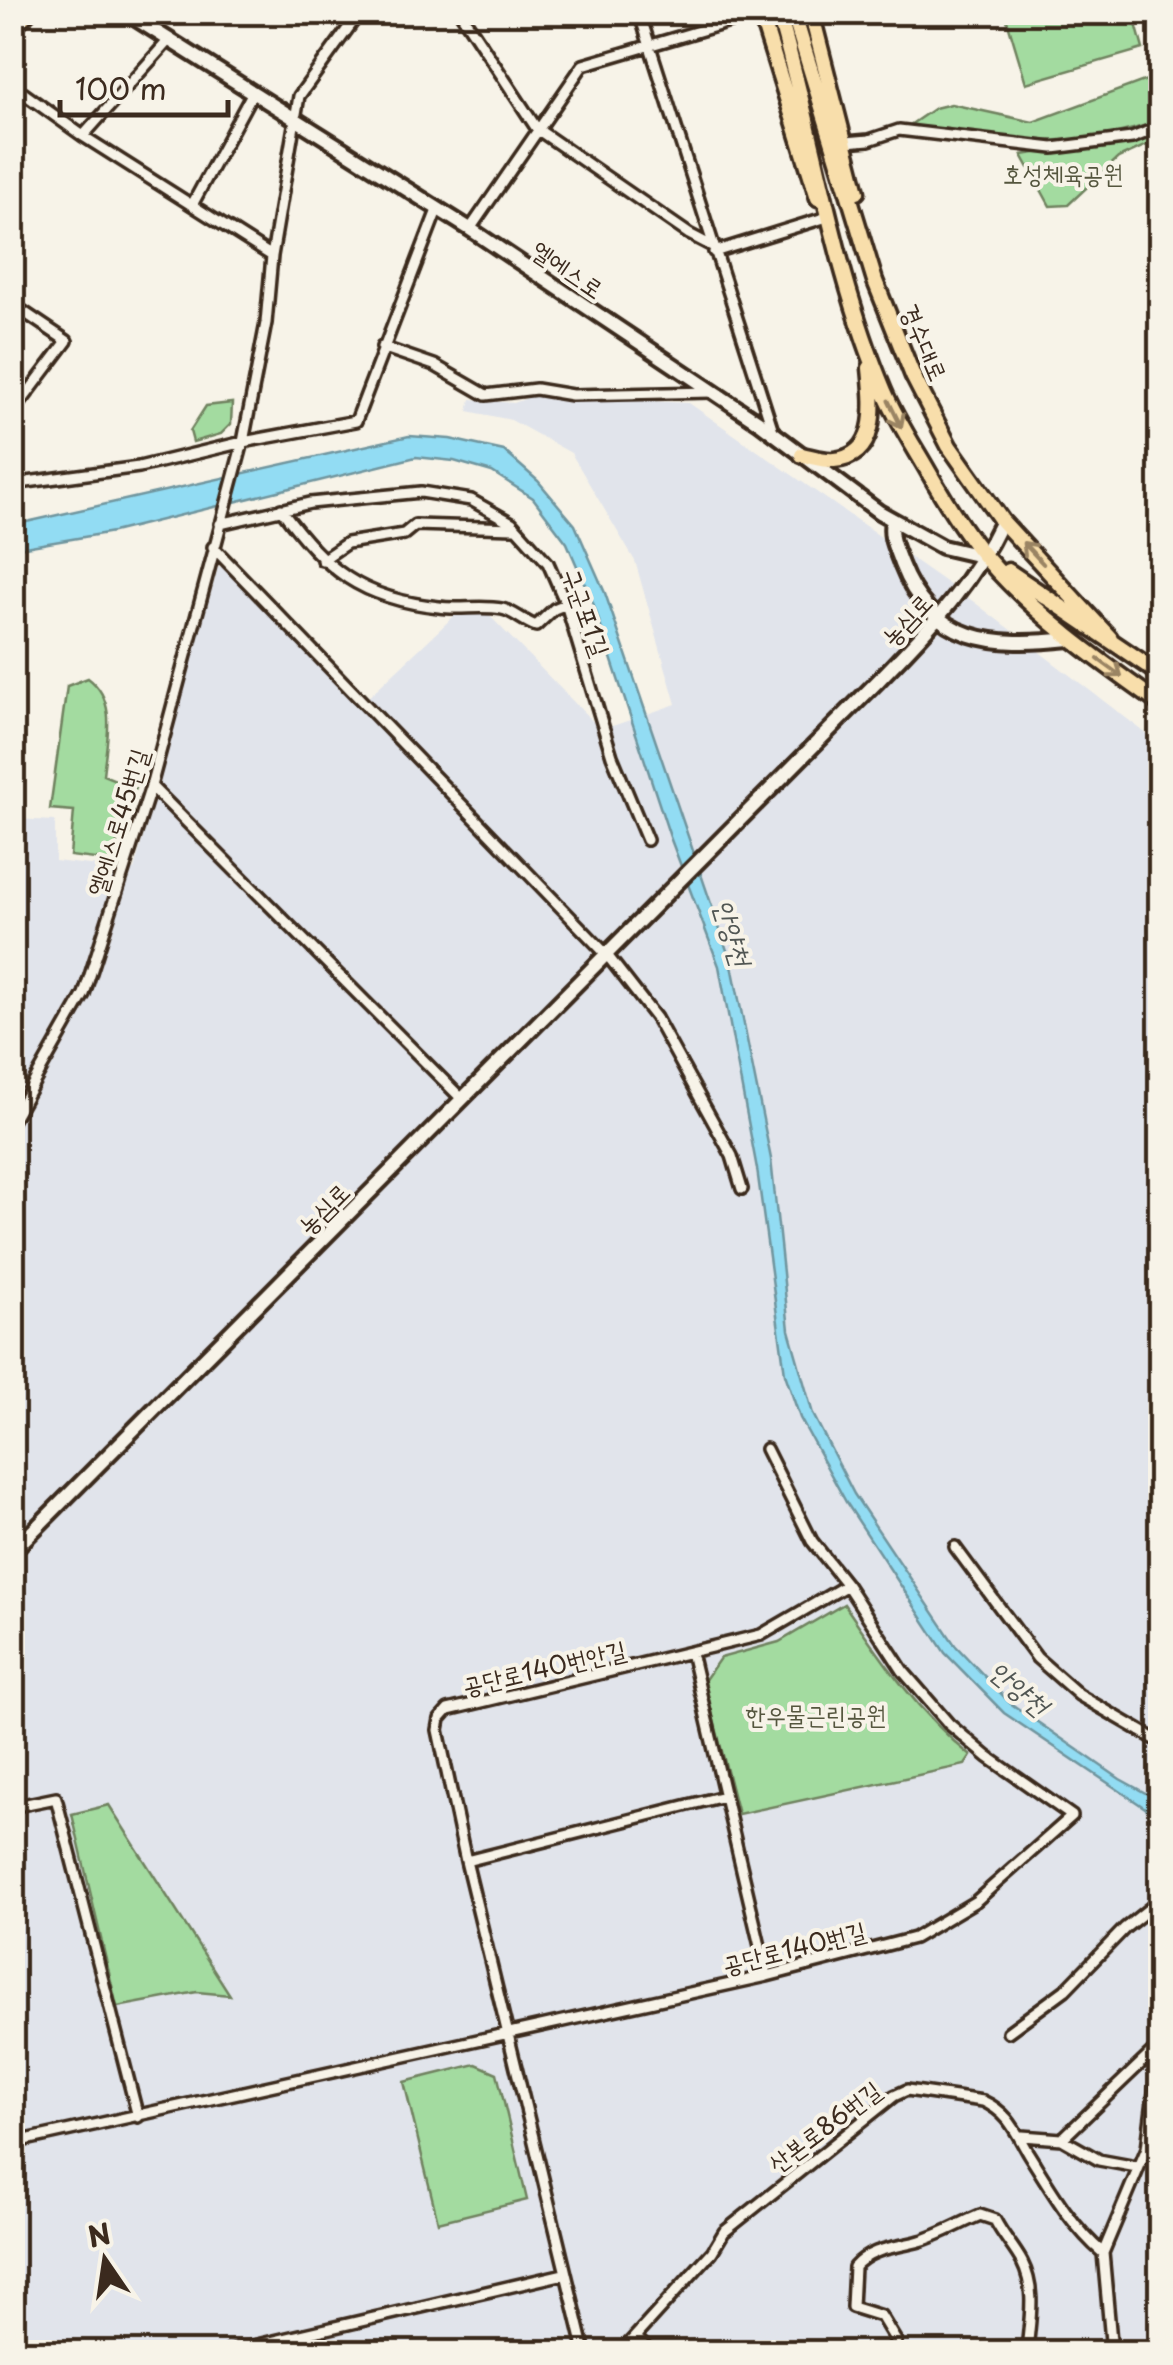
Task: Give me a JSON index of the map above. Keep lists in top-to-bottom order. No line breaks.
{"streets":{"main road":["경수대로"],"street":["엘에스로","구군포1길","농심로","엘에스로45번길","공단로140번안길","공단로140번길","산본로86번길"]},"crossings":[["엘에스로","경수대로"],["엘에스로","농심로"],["경수대로","농심로"],["구군포1길","엘에스로45번길"],["공단로140번안길","공단로140번길"]],"water":["안양천"],"parks":["호성체육공원","한우물근린공원"],"scale_bar":"100 m","north":"top"}
